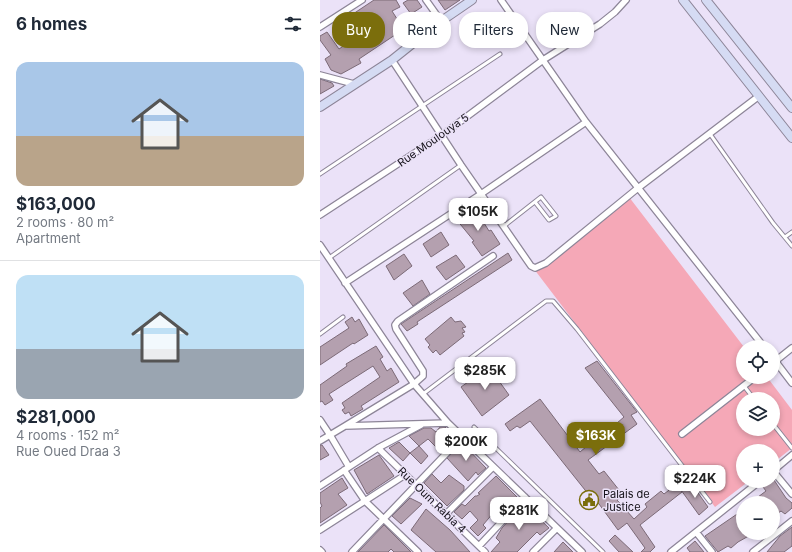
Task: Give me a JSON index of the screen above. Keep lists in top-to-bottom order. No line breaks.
{"streets":{"street":["Rue Moulouya 5","Rue Oum Rabia 4"]},"places":{"public building":["Palais de Justice"]},"page":{"heading":"6 homes","chip":["Buy","Rent","Filters","New"],"list":[{"name":"$163,000","note":"2 rooms · 80 m² · Apartment"},{"name":"$281,000","note":"4 rooms · 152 m² · Rue Oued Draa 3"}],"price":["$105K","$285K","$163K","$200K","$224K","$281K"],"map_buttons":["+","−"]}}
